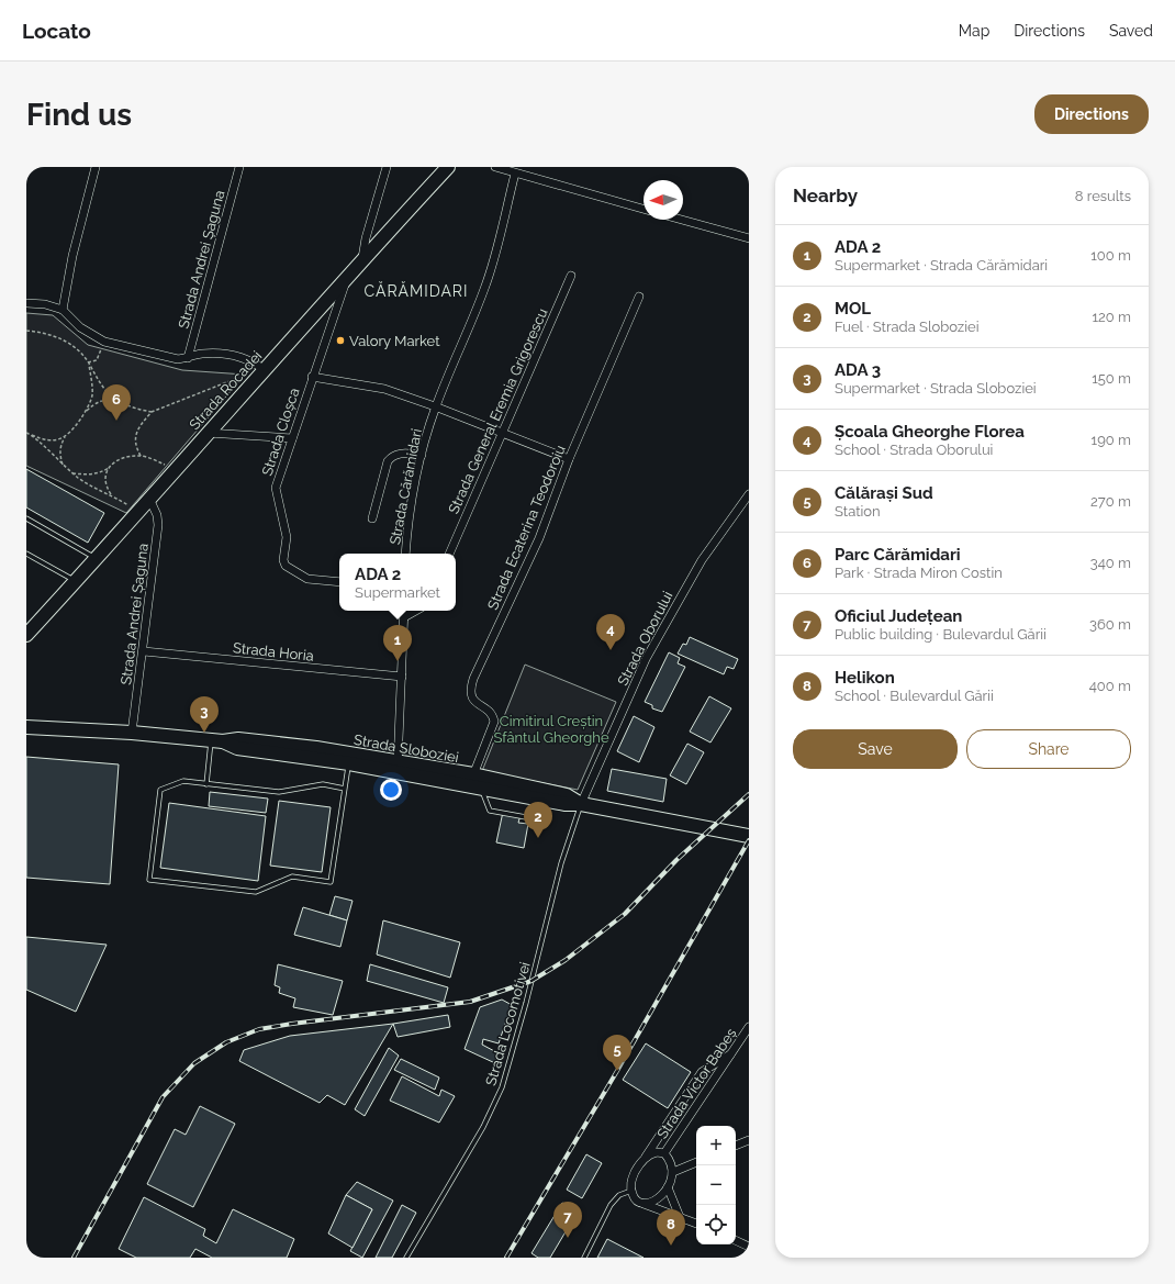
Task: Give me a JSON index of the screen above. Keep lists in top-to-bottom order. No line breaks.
{"streets":{"main road":["Strada Rocadei","Strada Sloboziei"],"street":["Strada Andrei Șaguna","Strada General Eremia Grigorescu","Strada Cloșca","Strada Cărămidari","Strada Ecaterina Teodoroiu","Strada Oborului","Strada Horia","Strada Victor Babeș"],"lane":["Strada Locomotivei"]},"crossings":[["Strada Andrei Șaguna","Strada Rocadei"],["Strada Andrei Șaguna","Strada Horia"],["Strada Andrei Șaguna","Strada Sloboziei"],["Strada Rocadei","Strada Cloșca"],["Strada Ecaterina Teodoroiu","Strada Sloboziei"],["Strada Oborului","Strada Sloboziei"],["Strada Oborului","Strada Locomotivei"],["Strada Sloboziei","Strada Locomotivei"]],"districts":["CĂRĂMIDARI"],"parks":["Cimitirul Creștin Sfântul Gheorghe"],"places":["Valory Market"],"north":"left","page":{"header":"Locato","nav":["Map","Directions","Saved"],"buttons":["Directions",["Save","Share"]],"title":"Find us","heading":["Nearby","8 results"],"list":[{"mark":"1","name":"ADA 2","note":"Supermarket · Strada Cărămidari","value":"100 m"},{"mark":"2","name":"MOL","note":"Fuel · Strada Sloboziei","value":"120 m"},{"mark":"3","name":"ADA 3","note":"Supermarket · Strada Sloboziei","value":"150 m"},{"mark":"4","name":"Școala Gheorghe Florea","note":"School · Strada Oborului","value":"190 m"},{"mark":"5","name":"Călărași Sud","note":"Station","value":"270 m"},{"mark":"6","name":"Parc Cărămidari","note":"Park · Strada Miron Costin","value":"340 m"},{"mark":"7","name":"Oficiul Județean","note":"Public building · Bulevardul Gării","value":"360 m"},{"mark":"8","name":"Helikon","note":"School · Bulevardul Gării","value":"400 m"}],"pins":["6","4","1","3","2","5","7","8"],"popup":["ADA 2","Supermarket"],"map_buttons":["+","−"]}}
